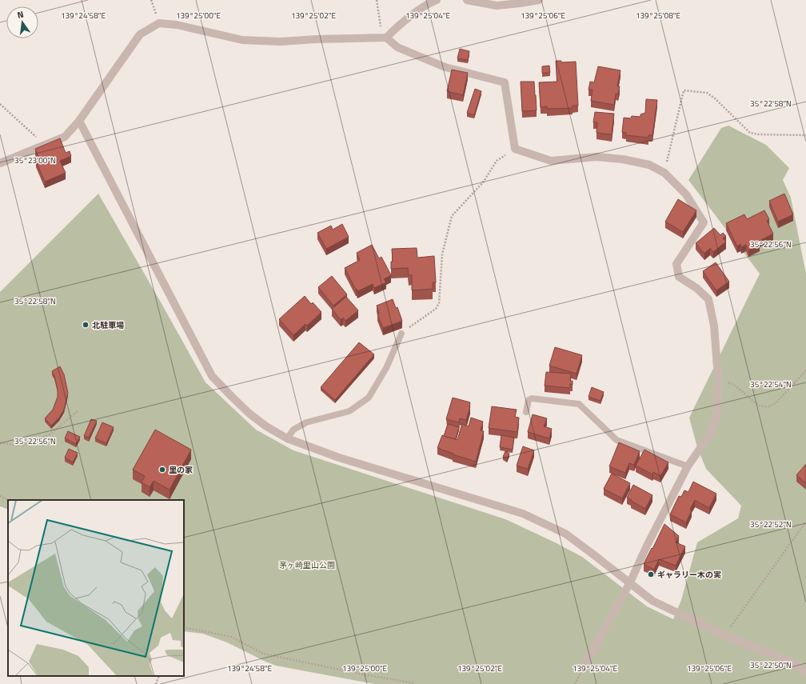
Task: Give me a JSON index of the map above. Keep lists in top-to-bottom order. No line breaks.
{"parks":["茅ヶ崎里山公園"],"places":["北駐車場","里の家","ギャラリー木の実"],"north":"top","coordinates":["139°25'08\"E","139°24'58\"E","139°25'00\"E","139°25'02\"E","139°25'04\"E","139°25'06\"E","35°22'58\"N","35°23'00\"N","35°22'56\"N","35°22'54\"N","35°22'52\"N","35°22'50\"N"]}
